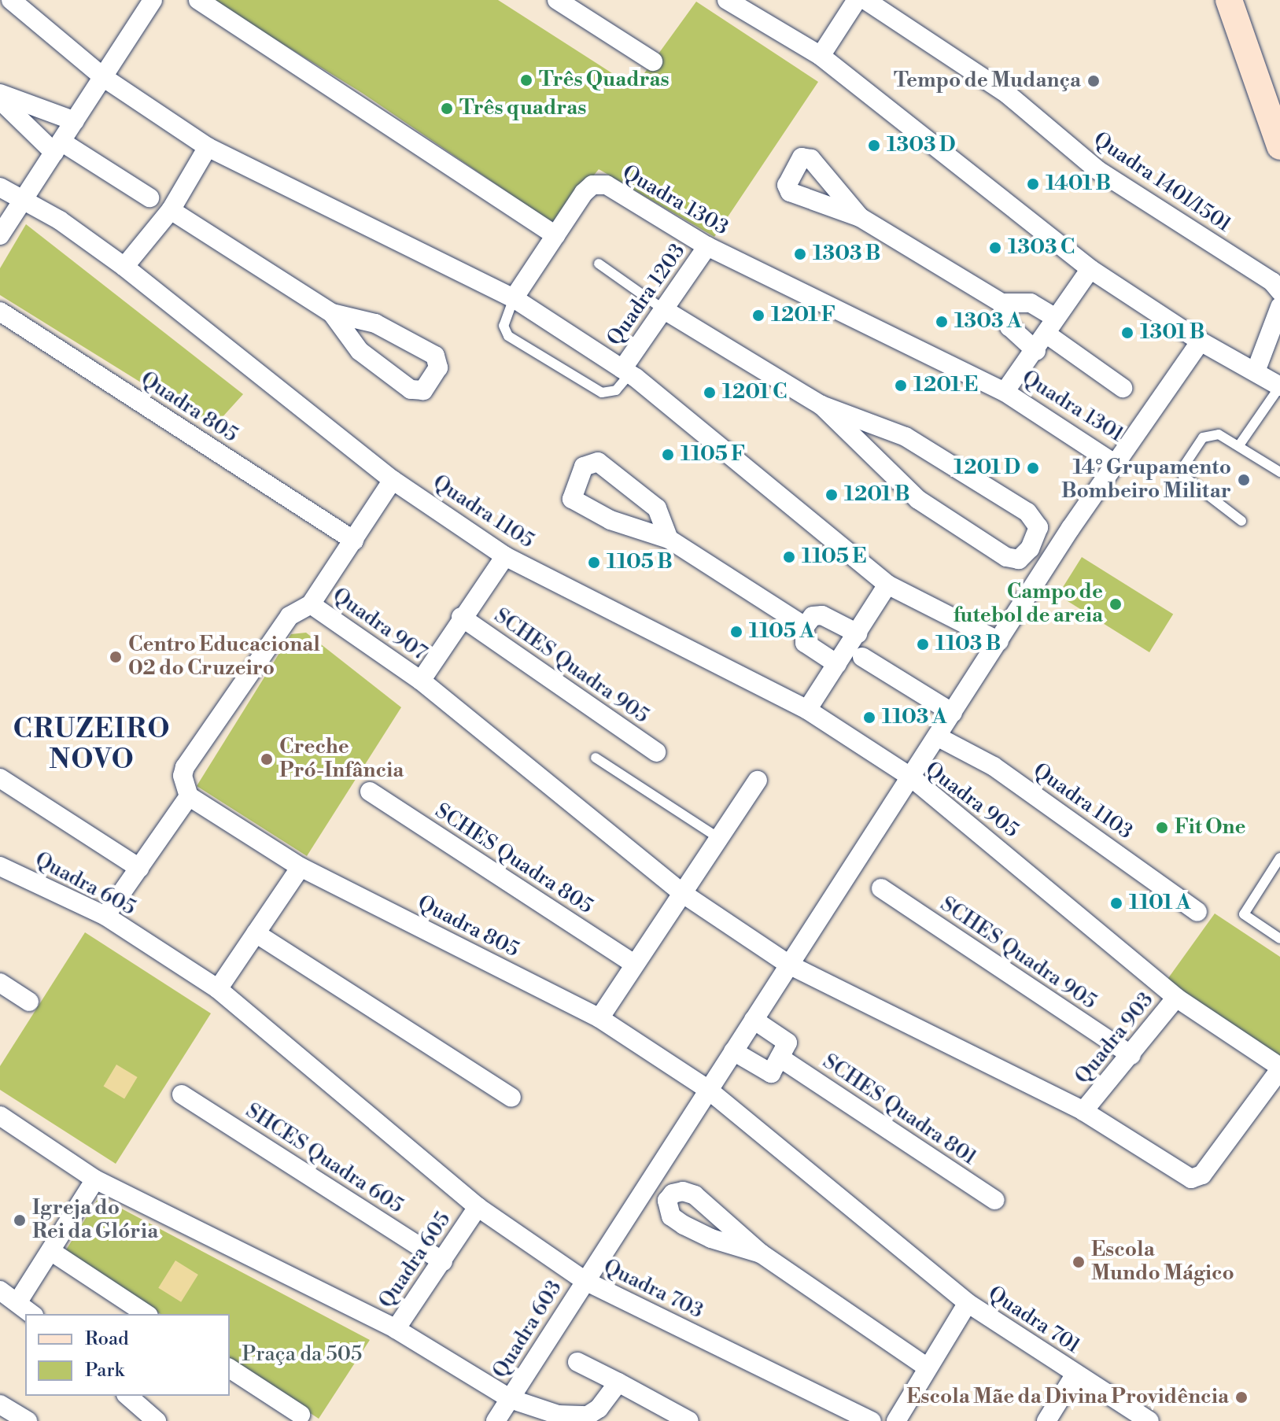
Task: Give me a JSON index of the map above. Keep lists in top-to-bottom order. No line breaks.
{"streets":{"street":["Quadra 1401/1501","Quadra 1303","Quadra 1203","Quadra 1301","Quadra 805","Quadra 1105","Quadra 907","SCHES Quadra 905","Quadra 905","Quadra 1103","SCHES Quadra 805","Quadra 605","Quadra 903","SCHES Quadra 801","SHCES Quadra 605","Quadra 703","Quadra 701","Quadra 603"]},"crossings":[["Quadra 1303","Quadra 1203"],["Quadra 1303","Quadra 1301"],["Quadra 805","Quadra 907"],["Quadra 1105","Quadra 907"],["Quadra 907","SCHES Quadra 905"],["SCHES Quadra 905","Quadra 903"],["Quadra 905","Quadra 903"],["Quadra 905","Quadra 703"],["Quadra 605","SHCES Quadra 605"],["Quadra 605","Quadra 603"],["Quadra 703","Quadra 603"]],"districts":["CRUZEIRO NOVO"],"parks":["Praça da 505"],"places":["Três Quadras","Tempo de Mudança","Três quadras","1303 D","1401 B","1303 C","1303 B","1201 F","1303 A","1301 B","1201 E","1201 C","1105 F","1201 D","14° Grupamento Bombeiro Militar","1201 B","1105 E","1105 B","Campo de futebol de areia","1105 A","1103 B","Centro Educacional 02 do Cruzeiro","1103 A","Creche Pró-Infância","Fit One","1101 A","Igreja do Rei da Glória","Escola Mundo Mágico","Escola Mãe da Divina Providência"],"legend":["Road","Park"]}
